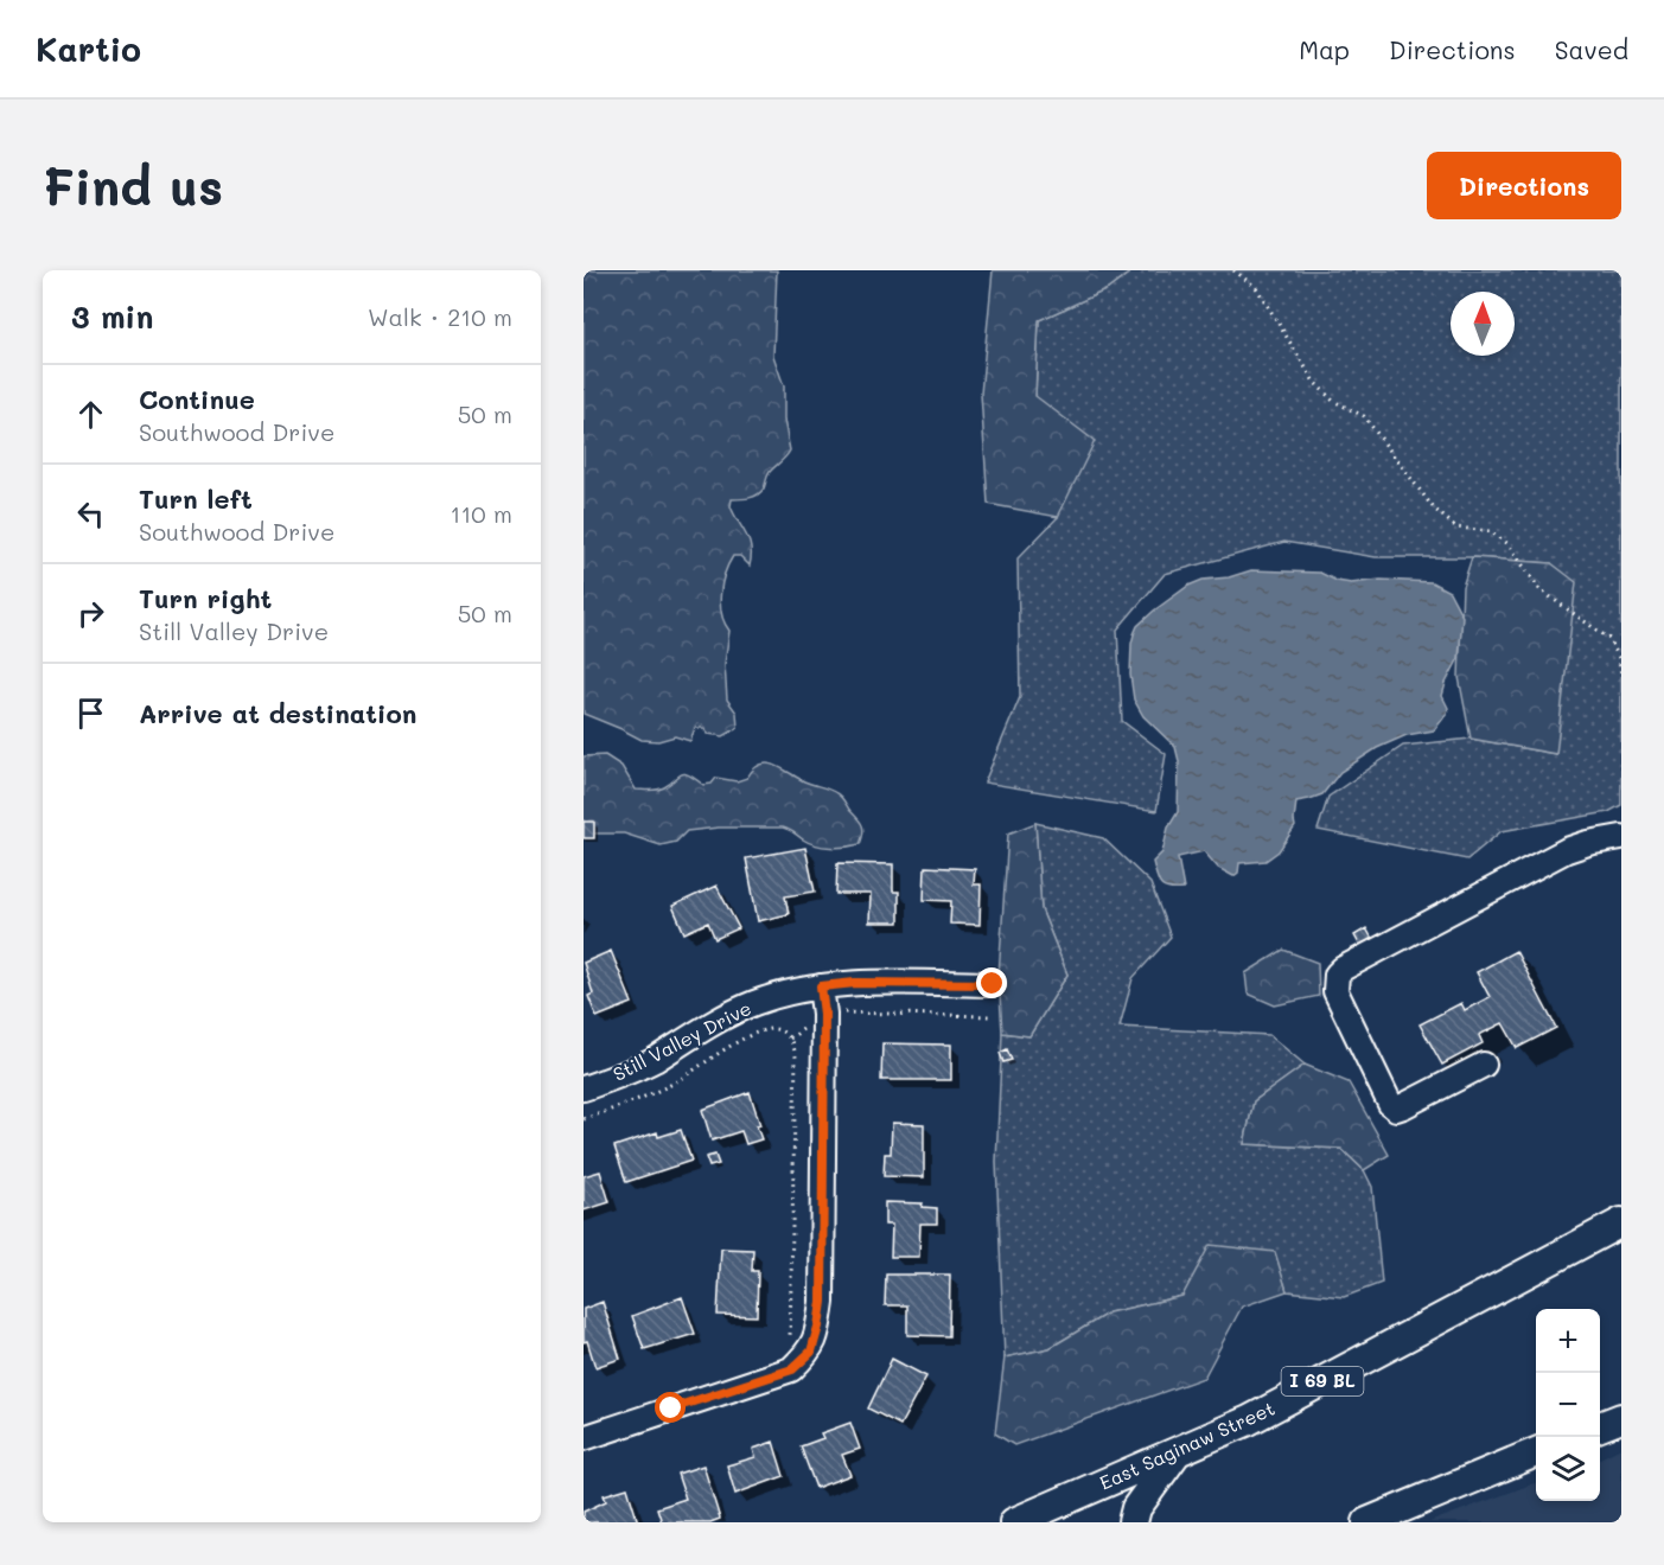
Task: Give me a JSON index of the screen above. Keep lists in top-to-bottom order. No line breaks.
{"streets":{"main road":["I 69 BL","East Saginaw Street"],"street":["Still Valley Drive"]},"north":"top","page":{"header":"Kartio","nav":["Map","Directions","Saved"],"buttons":"Directions","title":"Find us","heading":["3 min","Walk · 210 m"],"list":[["Continue","Southwood Drive","50 m"],["Turn left","Southwood Drive","110 m"],["Turn right","Still Valley Drive","50 m"],"Arrive at destination"],"map_buttons":["+","−"]}}
